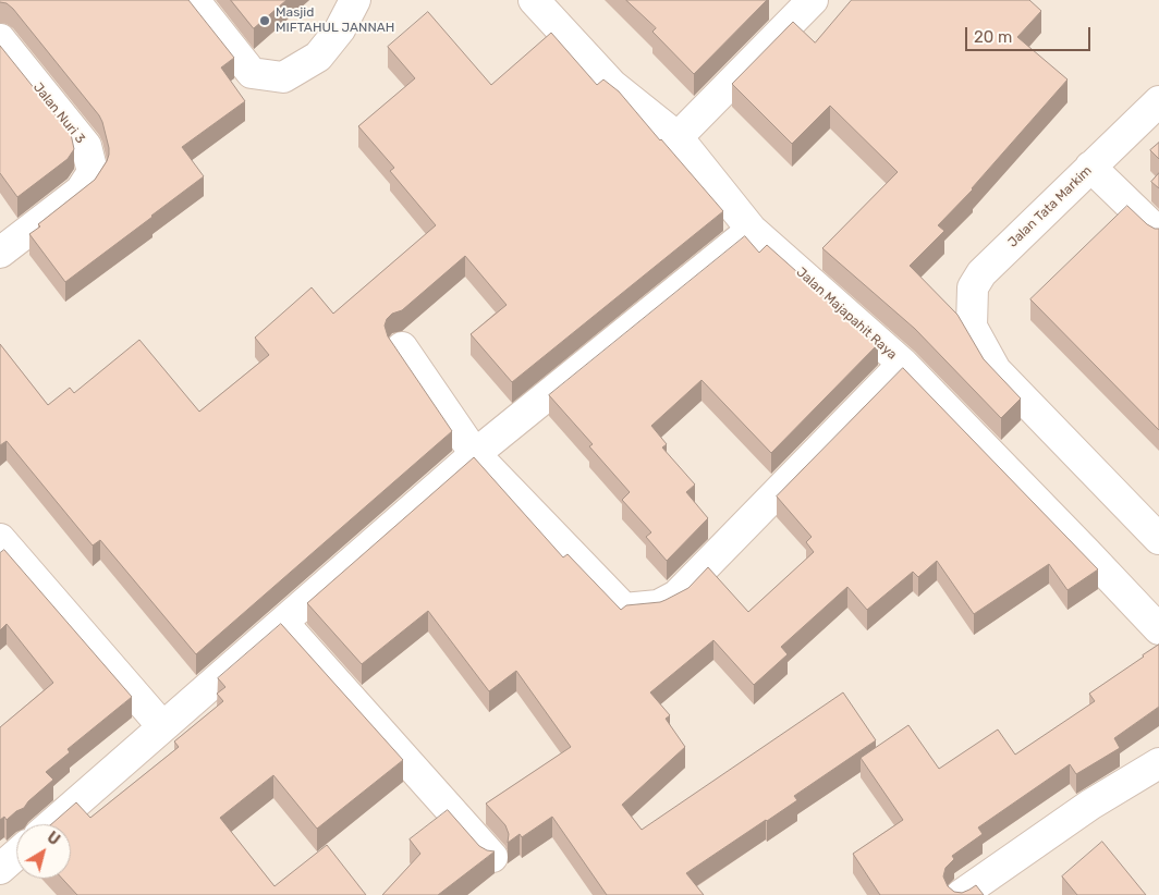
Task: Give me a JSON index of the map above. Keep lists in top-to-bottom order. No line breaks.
{"streets":{"street":["Jalan Nuri 3","Jalan Tata Markim","Jalan Majapahit Raya"]},"places":["Masjid MIFTAHUL JANNAH"],"scale_bar":"20 m","north":"top right"}
